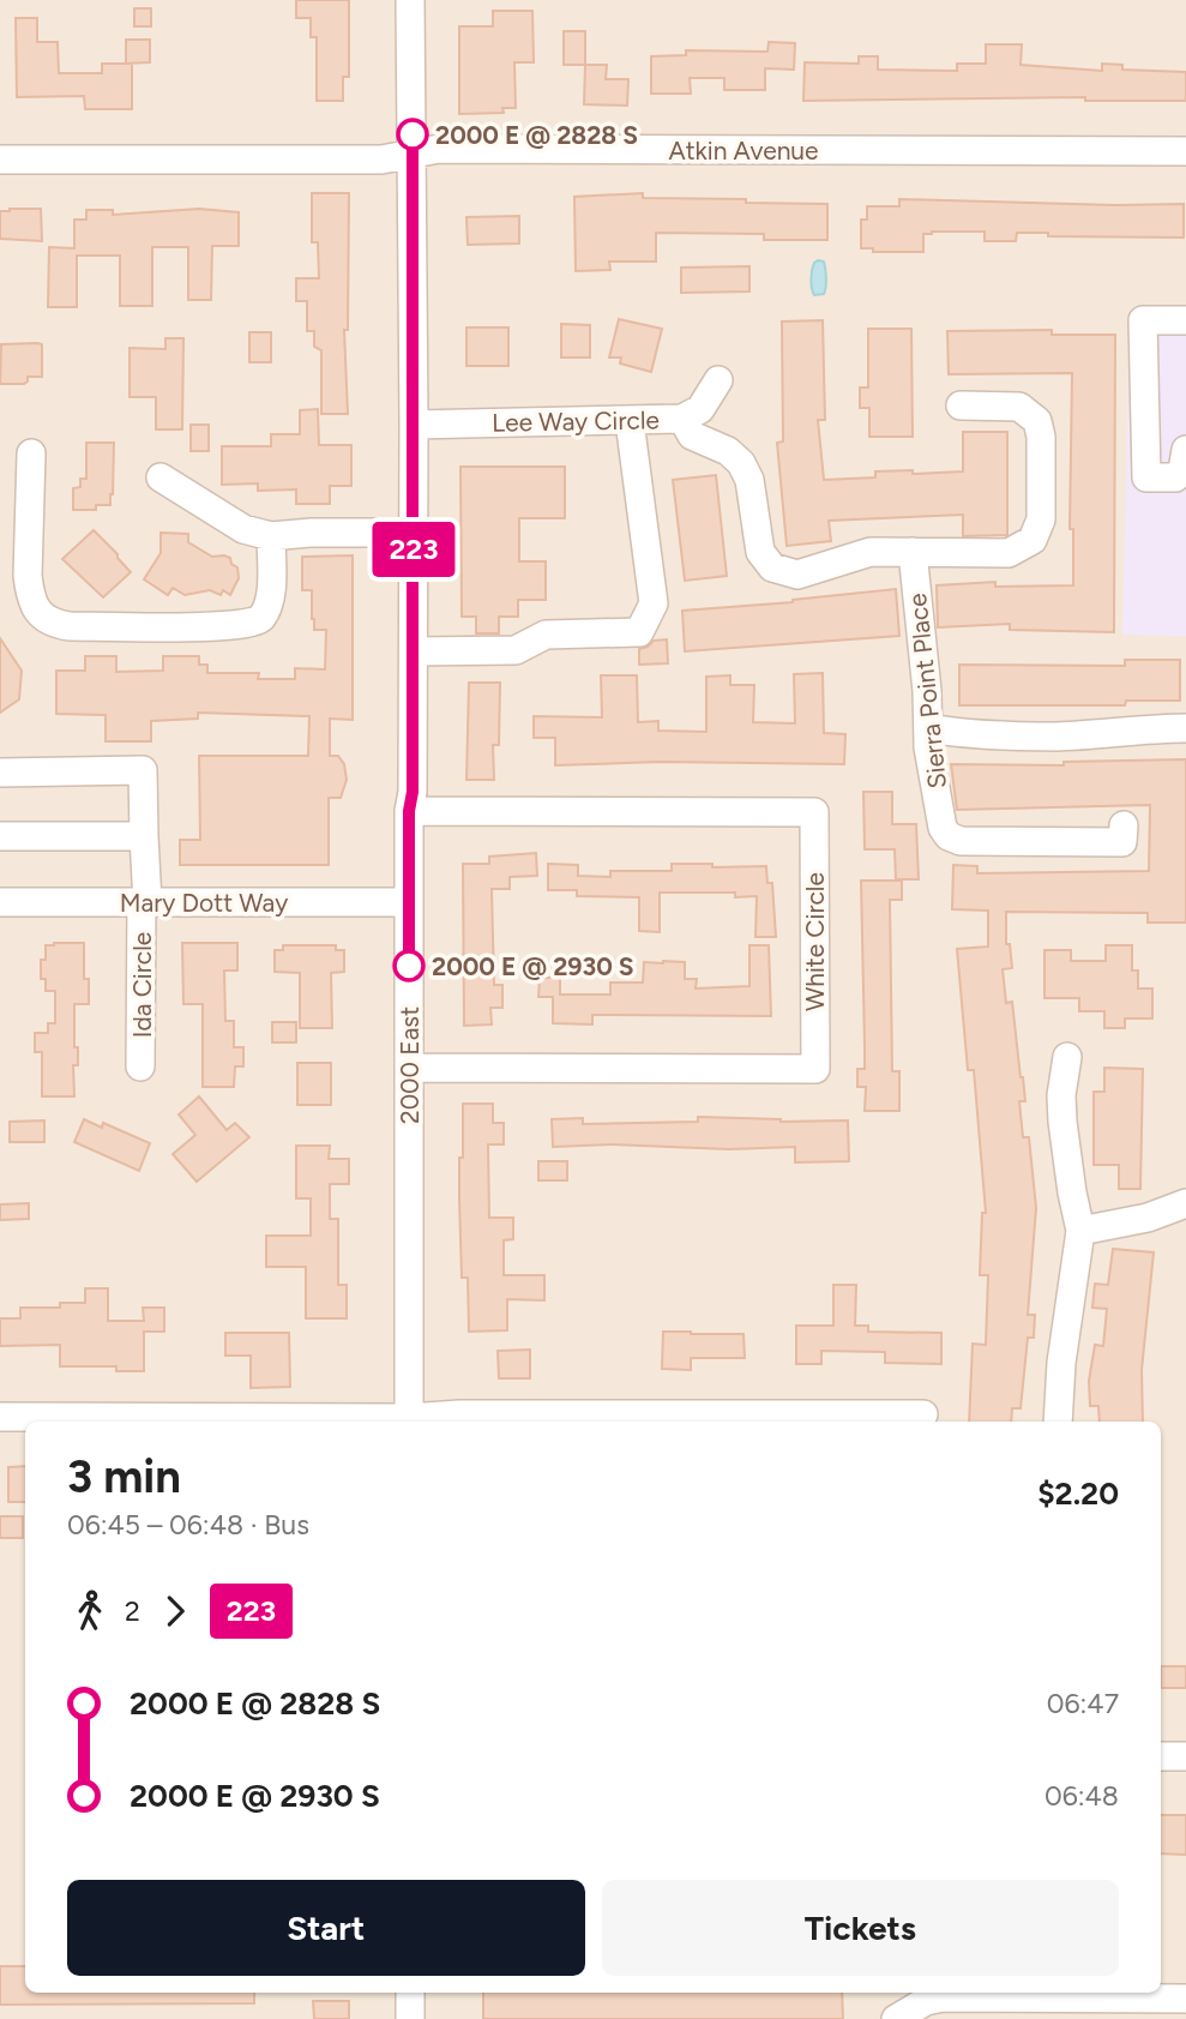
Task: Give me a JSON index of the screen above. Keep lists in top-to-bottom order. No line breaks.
{"streets":{"street":["Atkin Avenue","Lee Way Circle","Sierra Point Place","Mary Dott Way","White Circle","Ida Circle","2000 East"]},"crossings":[["Atkin Avenue","2000 East"],["Lee Way Circle","2000 East"],["Mary Dott Way","Ida Circle"],["Mary Dott Way","2000 East"],["White Circle","2000 East"]],"places":["2000 E @ 2828 S","2000 E @ 2930 S"],"lines":["bus line 223"],"page":{"on_map":"223","heading":["3 min","06:45 – 06:48 · Bus","$2.20"],"legs":["2","223"],"list":[{"name":"2000 E @ 2828 S","value":"06:47"},{"name":"2000 E @ 2930 S","value":"06:48"}],"buttons":["Start","Tickets"]}}
